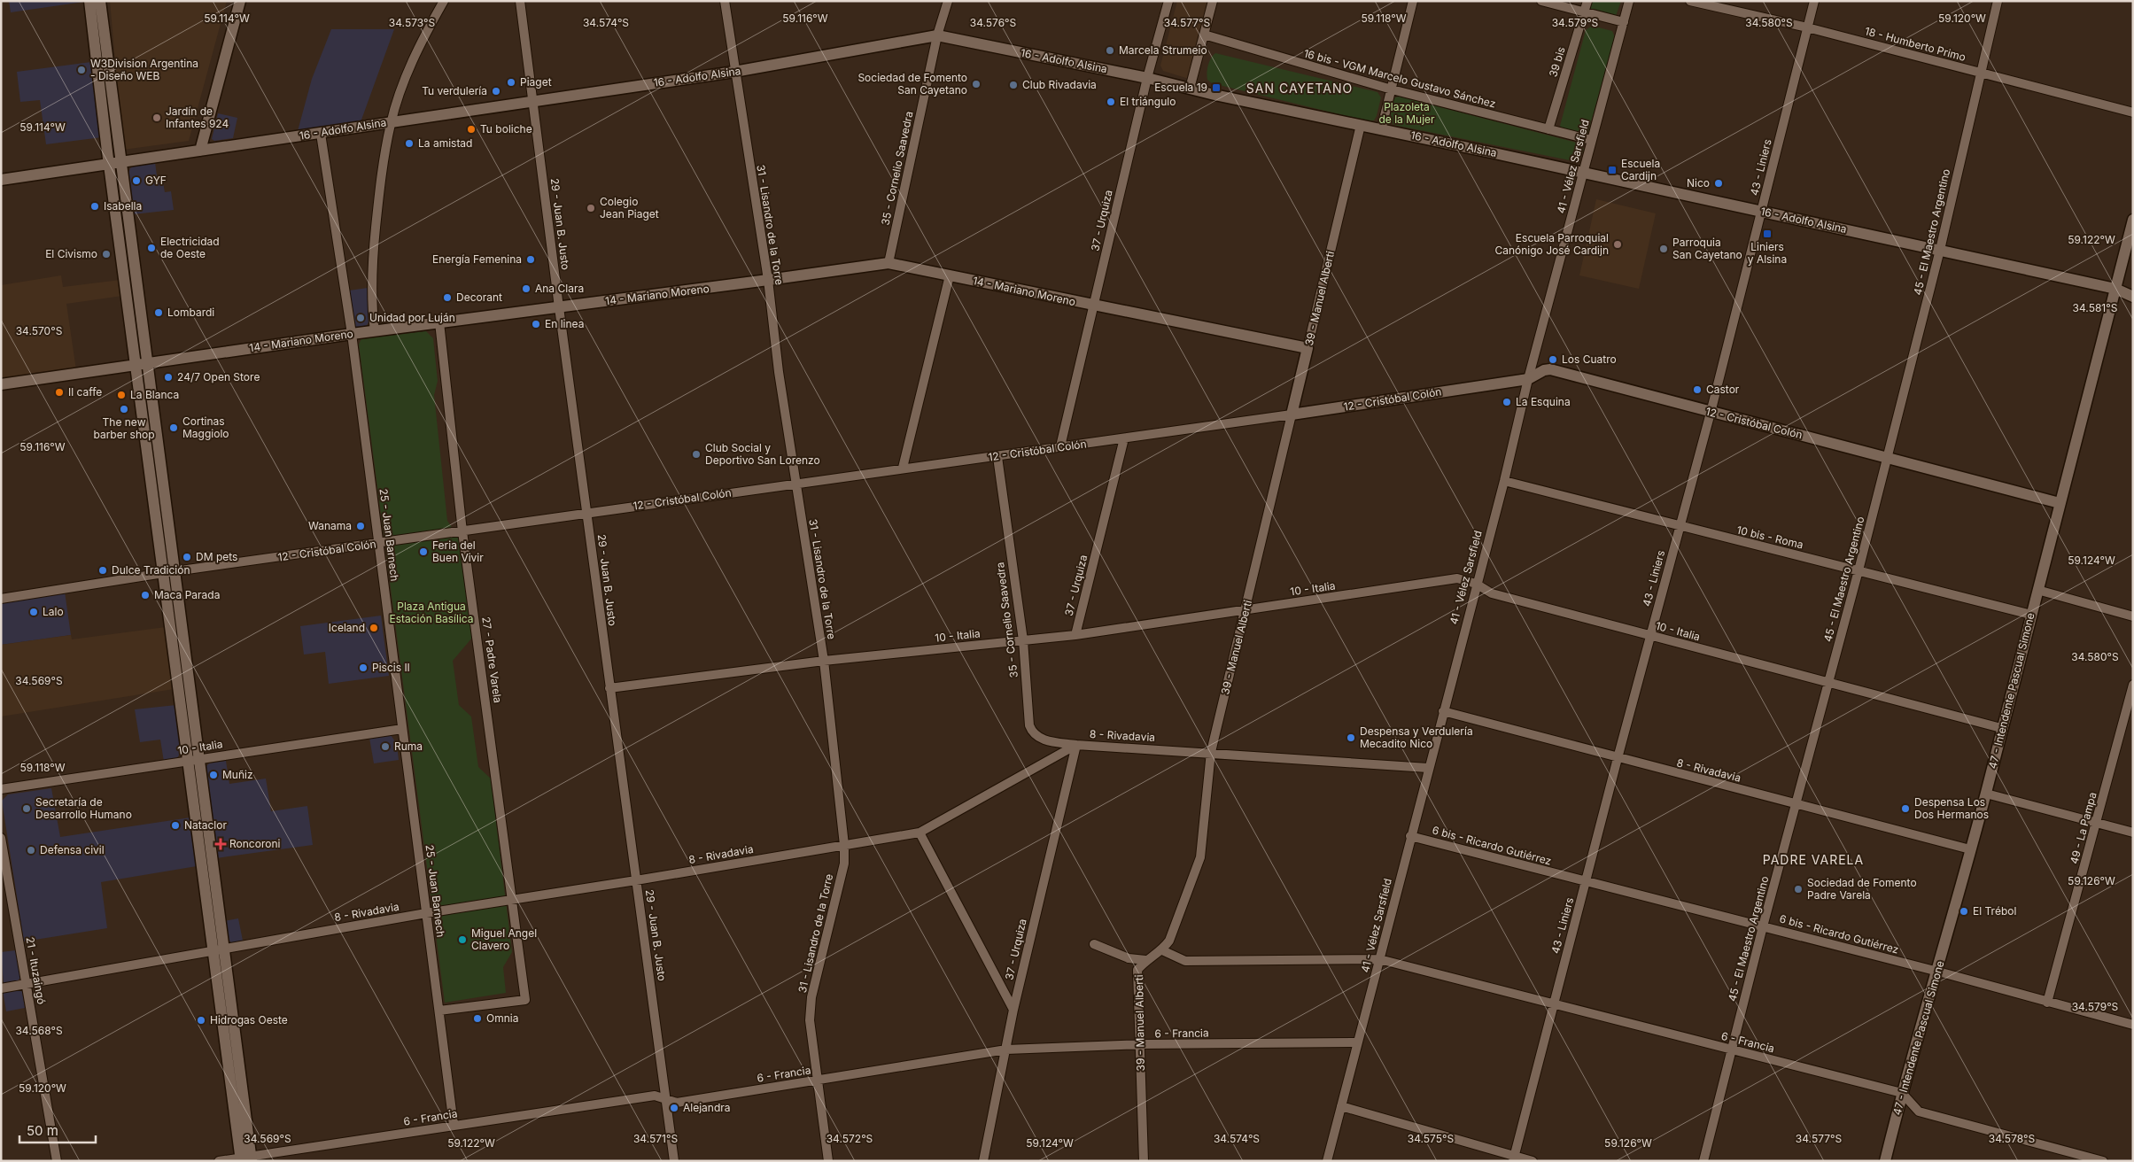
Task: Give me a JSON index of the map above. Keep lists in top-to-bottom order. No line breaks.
{"streets":{"street":["18 - Humberto Primo","16 - Adolfo Alsina","39 bis","16 bis - VGM Marcelo Gustavo Sánchez","41 - Vélez Sarsfield","43 - Liniers","35 - Cornelio Saavedra","37 - Urquiza","29 - Juan B. Justo","31 - Lisandro de la Torre","45 - El Maestro Argentino","14 - Mariano Moreno","39 - Manuel Alberti","12 - Cristóbal Colón","25 - Juan Barnech","10 bis - Roma","10 - Italia","27 - Padre Varela","47 - Intendente Pascual Simone","8 - Rivadavia","49 - La Pampa","6 bis - Ricardo Gutiérrez","21 - Ituzaingó","6 - Francia"]},"crossings":[["18 - Humberto Primo","43 - Liniers"],["18 - Humberto Primo","45 - El Maestro Argentino"],["16 - Adolfo Alsina","41 - Vélez Sarsfield"],["16 - Adolfo Alsina","43 - Liniers"],["16 - Adolfo Alsina","35 - Cornelio Saavedra"],["16 - Adolfo Alsina","37 - Urquiza"],["16 - Adolfo Alsina","29 - Juan B. Justo"],["16 - Adolfo Alsina","31 - Lisandro de la Torre"],["16 - Adolfo Alsina","45 - El Maestro Argentino"],["16 - Adolfo Alsina","39 - Manuel Alberti"],["16 - Adolfo Alsina","25 - Juan Barnech"],["16 - Adolfo Alsina","47 - Intendente Pascual Simone"],["39 bis","16 bis - VGM Marcelo Gustavo Sánchez"],["16 bis - VGM Marcelo Gustavo Sánchez","41 - Vélez Sarsfield"],["41 - Vélez Sarsfield","12 - Cristóbal Colón"],["41 - Vélez Sarsfield","10 bis - Roma"],["41 - Vélez Sarsfield","10 - Italia"],["41 - Vélez Sarsfield","8 - Rivadavia"],["41 - Vélez Sarsfield","6 bis - Ricardo Gutiérrez"],["41 - Vélez Sarsfield","6 - Francia"],["43 - Liniers","12 - Cristóbal Colón"],["43 - Liniers","10 bis - Roma"],["43 - Liniers","10 - Italia"],["43 - Liniers","8 - Rivadavia"],["43 - Liniers","6 bis - Ricardo Gutiérrez"],["43 - Liniers","6 - Francia"],["35 - Cornelio Saavedra","37 - Urquiza"],["35 - Cornelio Saavedra","14 - Mariano Moreno"],["35 - Cornelio Saavedra","12 - Cristóbal Colón"],["35 - Cornelio Saavedra","10 - Italia"],["35 - Cornelio Saavedra","8 - Rivadavia"],["37 - Urquiza","14 - Mariano Moreno"],["37 - Urquiza","12 - Cristóbal Colón"],["37 - Urquiza","10 - Italia"],["37 - Urquiza","8 - Rivadavia"],["37 - Urquiza","6 - Francia"],["29 - Juan B. Justo","14 - Mariano Moreno"],["29 - Juan B. Justo","12 - Cristóbal Colón"],["29 - Juan B. Justo","10 - Italia"],["29 - Juan B. Justo","8 - Rivadavia"],["29 - Juan B. Justo","6 - Francia"],["31 - Lisandro de la Torre","14 - Mariano Moreno"],["31 - Lisandro de la Torre","12 - Cristóbal Colón"],["31 - Lisandro de la Torre","10 - Italia"],["31 - Lisandro de la Torre","8 - Rivadavia"],["31 - Lisandro de la Torre","6 - Francia"],["45 - El Maestro Argentino","12 - Cristóbal Colón"],["45 - El Maestro Argentino","10 bis - Roma"],["45 - El Maestro Argentino","10 - Italia"],["45 - El Maestro Argentino","8 - Rivadavia"],["45 - El Maestro Argentino","6 bis - Ricardo Gutiérrez"],["45 - El Maestro Argentino","6 - Francia"],["14 - Mariano Moreno","39 - Manuel Alberti"],["14 - Mariano Moreno","25 - Juan Barnech"],["14 - Mariano Moreno","27 - Padre Varela"],["39 - Manuel Alberti","12 - Cristóbal Colón"],["39 - Manuel Alberti","10 - Italia"],["39 - Manuel Alberti","8 - Rivadavia"],["39 - Manuel Alberti","6 - Francia"],["12 - Cristóbal Colón","25 - Juan Barnech"],["12 - Cristóbal Colón","27 - Padre Varela"],["12 - Cristóbal Colón","47 - Intendente Pascual Simone"],["25 - Juan Barnech","10 - Italia"],["25 - Juan Barnech","27 - Padre Varela"],["25 - Juan Barnech","8 - Rivadavia"],["25 - Juan Barnech","6 - Francia"],["10 bis - Roma","47 - Intendente Pascual Simone"],["10 - Italia","47 - Intendente Pascual Simone"],["27 - Padre Varela","8 - Rivadavia"],["47 - Intendente Pascual Simone","8 - Rivadavia"],["47 - Intendente Pascual Simone","6 bis - Ricardo Gutiérrez"],["47 - Intendente Pascual Simone","6 - Francia"],["8 - Rivadavia","21 - Ituzaingó"],["49 - La Pampa","6 bis - Ricardo Gutiérrez"]],"districts":["SAN CAYETANO","PADRE VARELA"],"parks":["Plazoleta de la Mujer","Plaza Antigua Estación Basílica"],"places":{"other":["Marcela Strumeio","W3Division Argentina - Diseño WEB","Piaget","Sociedad de Fomento San Cayetano","Club Rivadavia","Tu verdulería","El triángulo","Jardín de Infantes 924","Tu boliche","La amistad","GYF","Nico","Isabella","Colegio Jean Piaget","Escuela Parroquial Canónigo José Cardijn","Electricidad de Oeste","Parroquia San Cayetano","El Civismo","Energía Femenina","Ana Clara","Decorant","Lombardi","Unidad por Luján","En linea","Los Cuatro","24/7 Open Store","Castor","Il caffe","La Blanca","La Esquina","The new barber shop","Cortinas Maggiolo","Club Social y Deportivo San Lorenzo","Wanama","Feria del Buen Vivir","DM pets","Dulce Tradición","Maca Parada","Lalo","Iceland","Piscis II","Despensa y Verdulería Mecadito Nico","Ruma","Muñiz","Secretaría de Desarrollo Humano","Despensa Los Dos Hermanos","Nataclor","Defensa civil","Sociedad de Fomento Padre Varela","El Trébol","Miguel Angel Clavero","Omnia","Hidrogas Oeste","Alejandra"],"transit":["Escuela 19","Escuela Cardijn","Liniers y Alsina"],"health":["Roncoroni"]},"scale_bar":"50 m","coordinates":["59.114°W","59.116°W","59.118°W","59.120°W","34.573°S","34.574°S","34.576°S","34.577°S","34.579°S","34.580°S","59.122°W","34.581°S","34.570°S","59.124°W","34.569°S","59.126°W","34.568°S","34.571°S","34.572°S","34.575°S","34.578°S"]}
